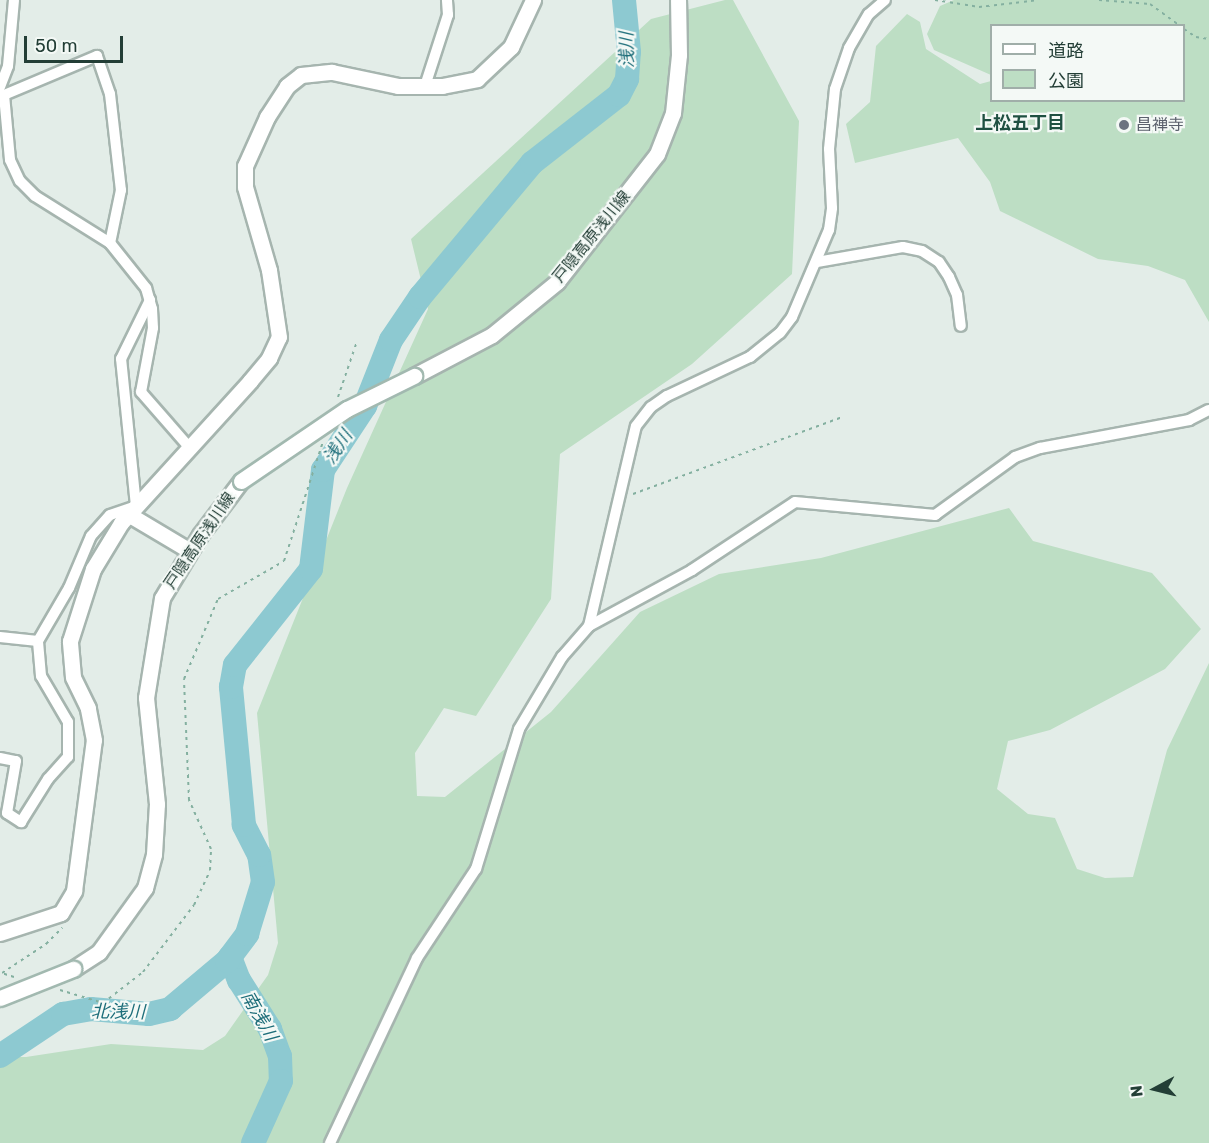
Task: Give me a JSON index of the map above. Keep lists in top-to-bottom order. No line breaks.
{"streets":{"main road":["戸隠高原浅川線"]},"districts":["上松五丁目"],"water":["浅川","北浅川","南浅川"],"places":["昌禅寺"],"legend":["道路","公園"],"scale_bar":"50 m","north":"left"}
